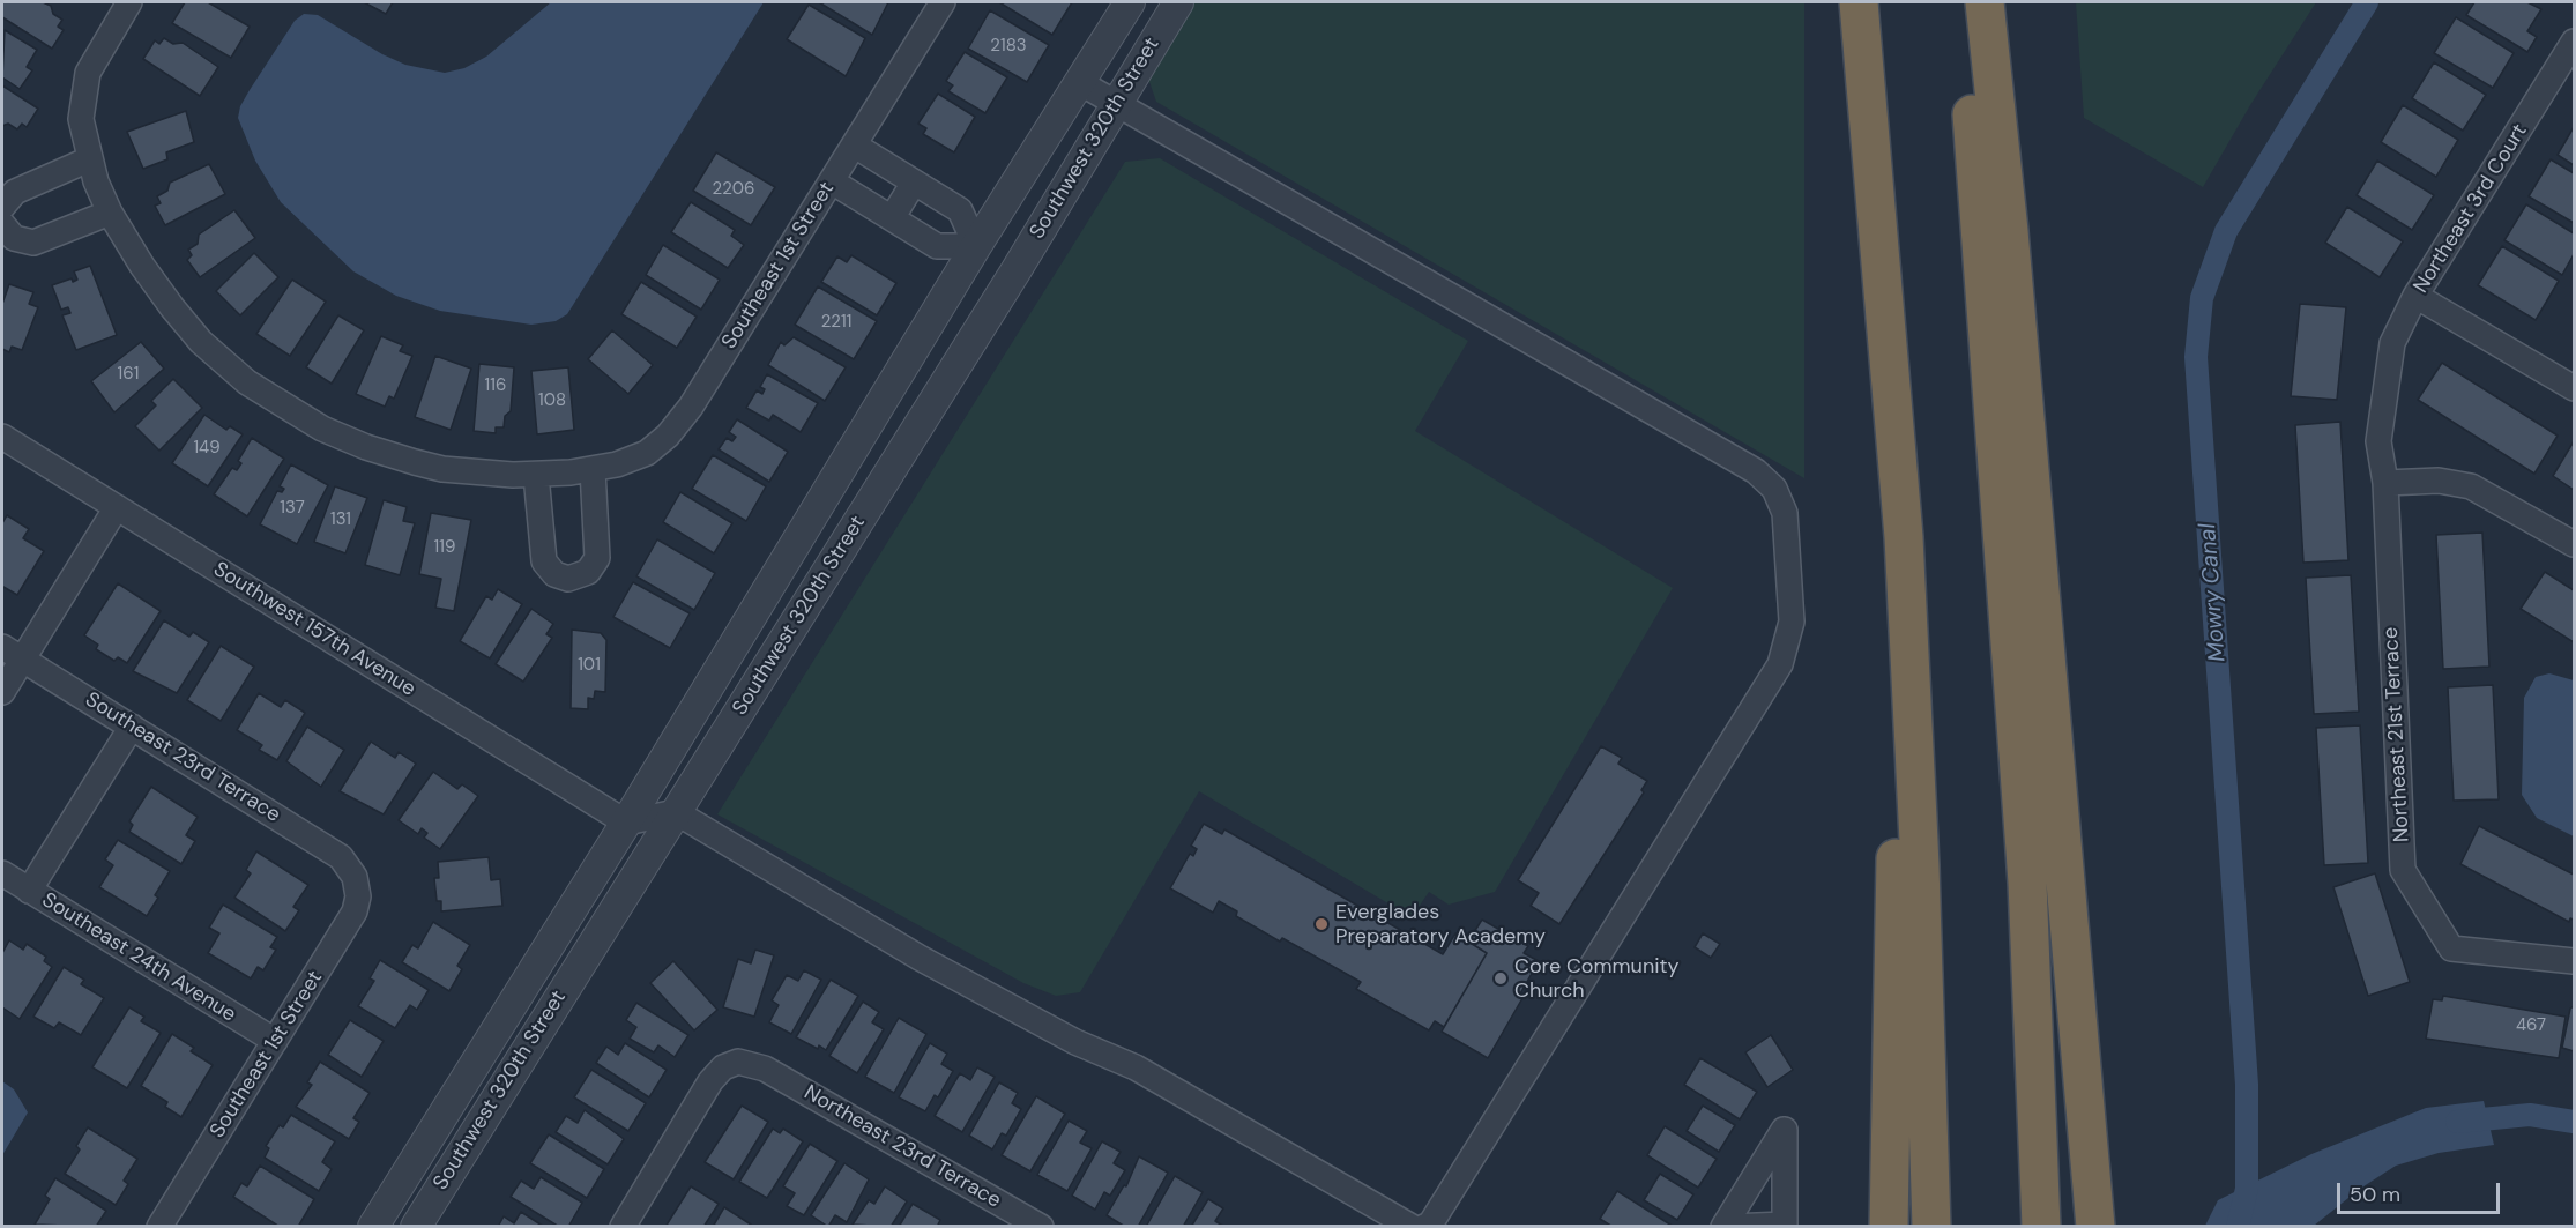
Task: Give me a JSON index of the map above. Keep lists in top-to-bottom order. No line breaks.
{"streets":{"street":["Southwest 320th Street","Northeast 3rd Court","Southeast 1st Street","Southwest 157th Avenue","Northeast 21st Terrace","Southeast 23rd Terrace","Southeast 24th Avenue","Northeast 23rd Terrace"]},"crossings":[["Southwest 320th Street","Southwest 157th Avenue"],["Northeast 3rd Court","Northeast 21st Terrace"],["Southeast 1st Street","Southeast 23rd Terrace"],["Southeast 1st Street","Southeast 24th Avenue"]],"water":["Mowry Canal"],"places":["Everglades Preparatory Academy","Core Community Church"],"house_numbers":["2183","2206","2211","161","116","108","149","137","131","119","101","467"],"scale_bar":"50 m"}
